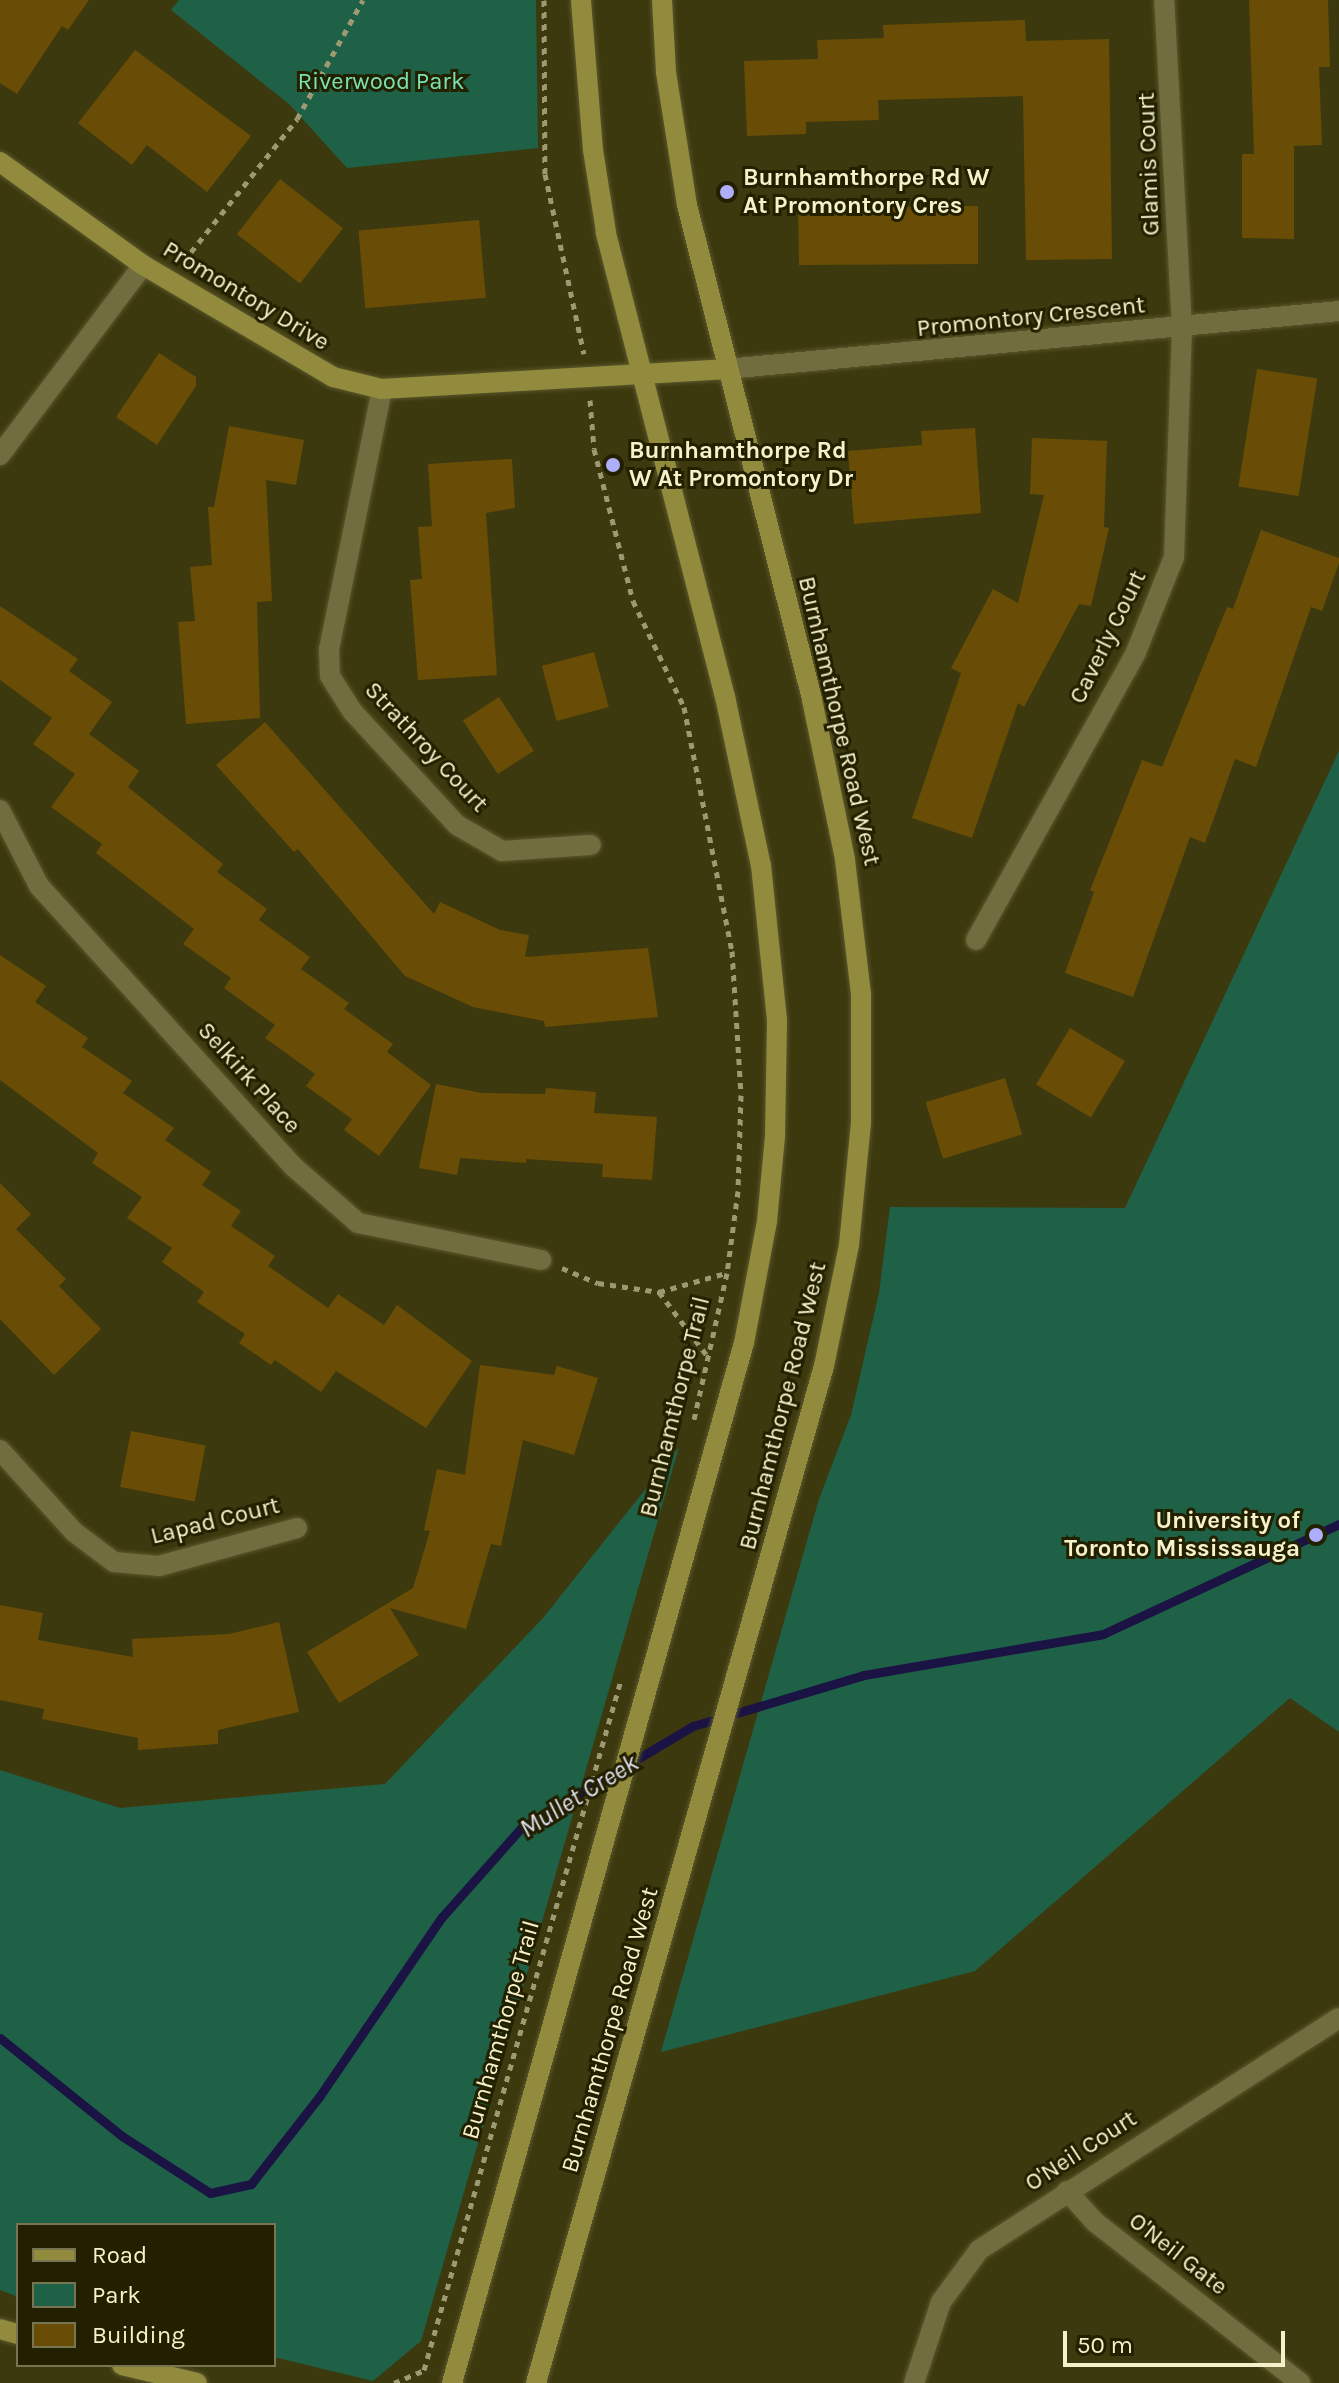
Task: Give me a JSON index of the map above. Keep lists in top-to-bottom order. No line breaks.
{"streets":{"main road":["Promontory Drive","Burnhamthorpe Road West"],"street":["Glamis Court","Promontory Crescent","Caverly Court","Strathroy Court","Selkirk Place","Lapad Court","O'Neil Court","O'Neil Gate"],"path":["Burnhamthorpe Trail"]},"crossings":[["Glamis Court","Promontory Crescent"],["Glamis Court","Caverly Court"],["Promontory Drive","Promontory Crescent"],["Promontory Drive","Burnhamthorpe Road West"],["Promontory Drive","Strathroy Court"],["Promontory Crescent","Caverly Court"],["Promontory Crescent","Burnhamthorpe Road West"],["O'Neil Court","O'Neil Gate"]],"water":["Mullet Creek"],"parks":["Riverwood Park"],"places":["Burnhamthorpe Rd W At Promontory Cres","Burnhamthorpe Rd W At Promontory Dr","University of Toronto Mississauga"],"legend":["Road","Park","Building"],"scale_bar":"50 m"}
